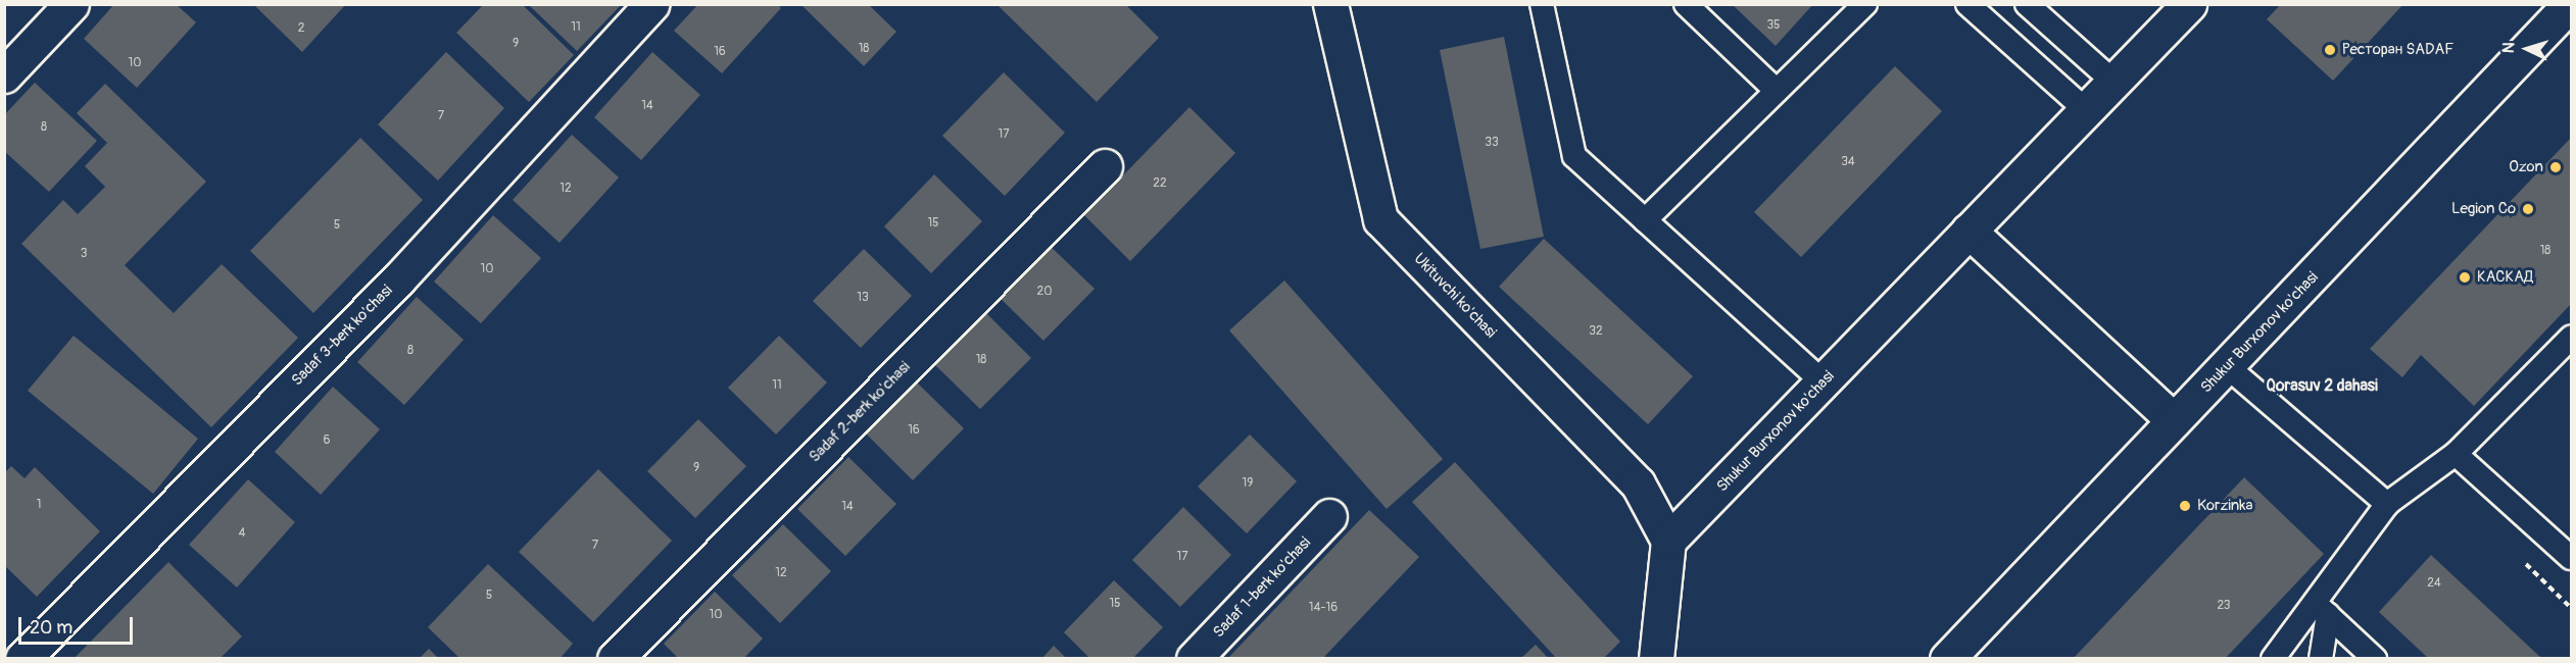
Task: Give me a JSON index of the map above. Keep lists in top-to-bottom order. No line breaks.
{"streets":{"street":["Ukituvchi ko'chasi","Shukur Burxonov ko'chasi","Sadaf 3-berk ko'chasi","Sadaf 2-berk ko'chasi","Sadaf 1-berk ko'chasi"]},"crossings":[["Ukituvchi ko'chasi","Shukur Burxonov ko'chasi"]],"districts":["Qorasuv 2 dahasi"],"places":["Ресторан SADAF","Ozon","Legion Co","КАСКАД","Korzinka"],"house_numbers":["35","11","2","9","18","16","10","14","7","8","17","33","34","22","12","15","5","18","3","10","20","13","32","8","18","11","16","6","9","19","1","14","4","7","17","12","24","5","15","23","14-16","10"],"scale_bar":"20 m","north":"left"}
